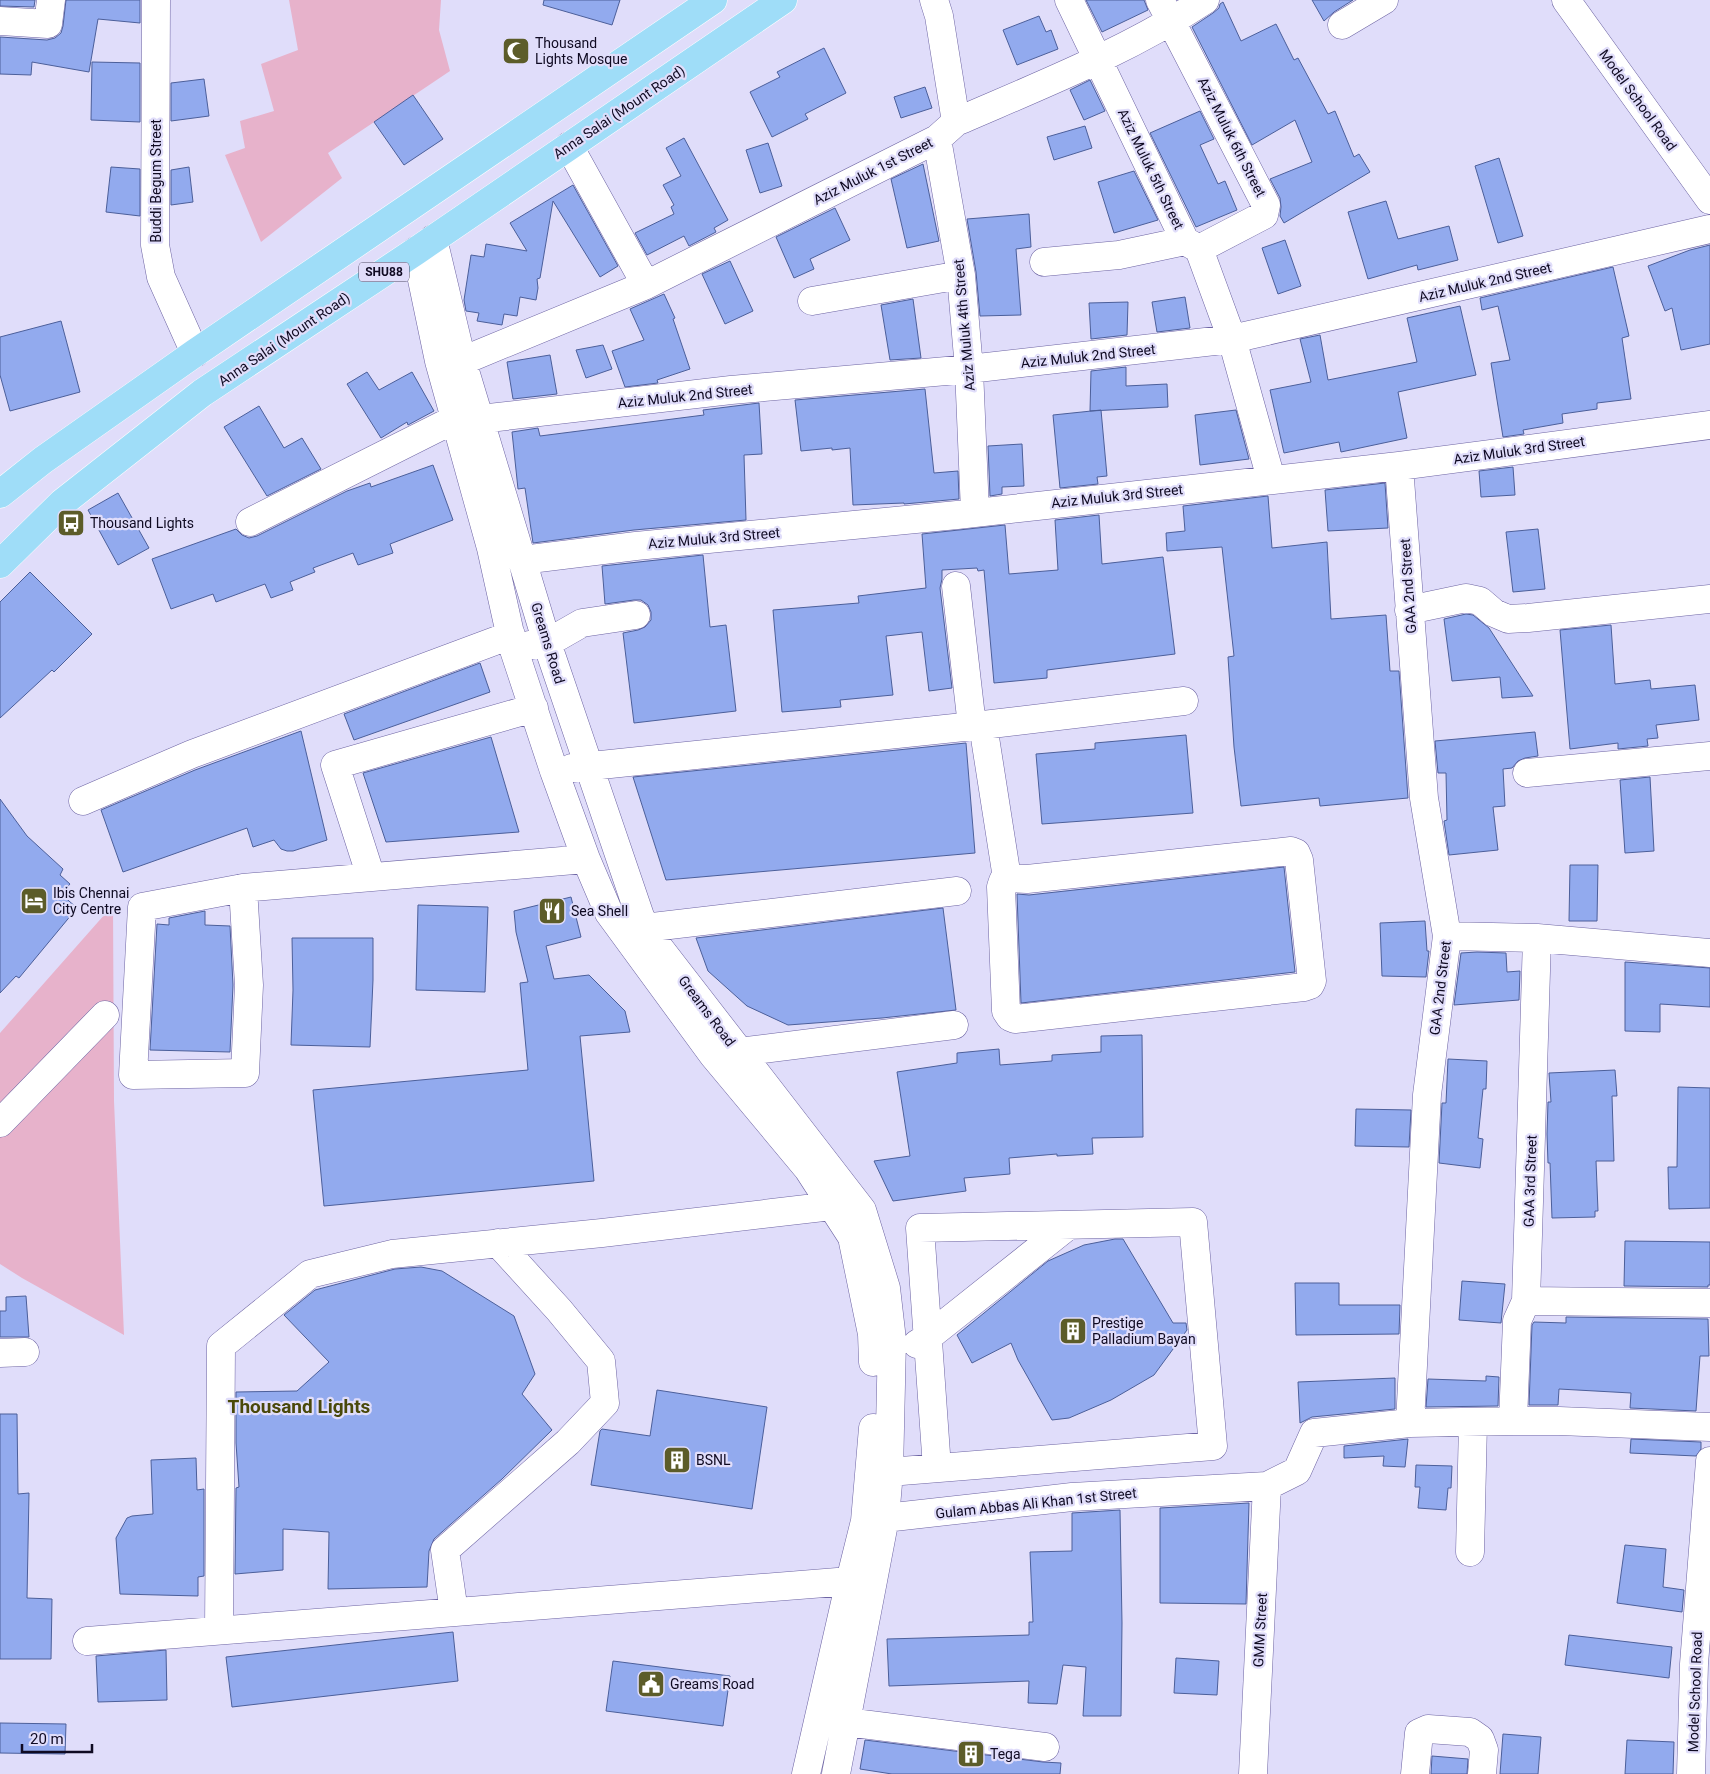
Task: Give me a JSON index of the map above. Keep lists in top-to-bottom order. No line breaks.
{"streets":{"main road":["Anna Salai (Mount Road)","SHU88"],"street":["Model School Road","Aziz Muluk 6th Street","Aziz Muluk 5th Street","Aziz Muluk 1st Street","Buddi Begum Street","Aziz Muluk 2nd Street","Aziz Muluk 4th Street","Aziz Muluk 3rd Street","GAA 2nd Street","Greams Road","GAA 3rd Street","Gulam Abbas Ali Khan 1st Street","GMM Street"]},"crossings":[["Anna Salai (Mount Road)","Greams Road"],["Aziz Muluk 6th Street","Aziz Muluk 5th Street"],["Aziz Muluk 6th Street","Aziz Muluk 1st Street"],["Aziz Muluk 5th Street","Aziz Muluk 1st Street"],["Aziz Muluk 5th Street","Aziz Muluk 2nd Street"],["Aziz Muluk 5th Street","Aziz Muluk 3rd Street"],["Aziz Muluk 1st Street","Aziz Muluk 4th Street"],["Aziz Muluk 1st Street","Greams Road"],["Buddi Begum Street","SHU88"],["Aziz Muluk 2nd Street","Aziz Muluk 4th Street"],["Aziz Muluk 2nd Street","Greams Road"],["Aziz Muluk 4th Street","Aziz Muluk 3rd Street"],["Aziz Muluk 3rd Street","GAA 2nd Street"],["Aziz Muluk 3rd Street","Greams Road"],["Greams Road","Gulam Abbas Ali Khan 1st Street"],["Gulam Abbas Ali Khan 1st Street","GMM Street"]],"districts":["Thousand Lights"],"places":{"mosque":["Thousand Lights Mosque"],"bus stop":["Thousand Lights"],"hotel":["Ibis Chennai City Centre"],"restaurant":["Sea Shell"],"building":["Prestige Palladium Bayan","BSNL","Tega"],"public building":["Greams Road"]},"scale_bar":"20 m"}
